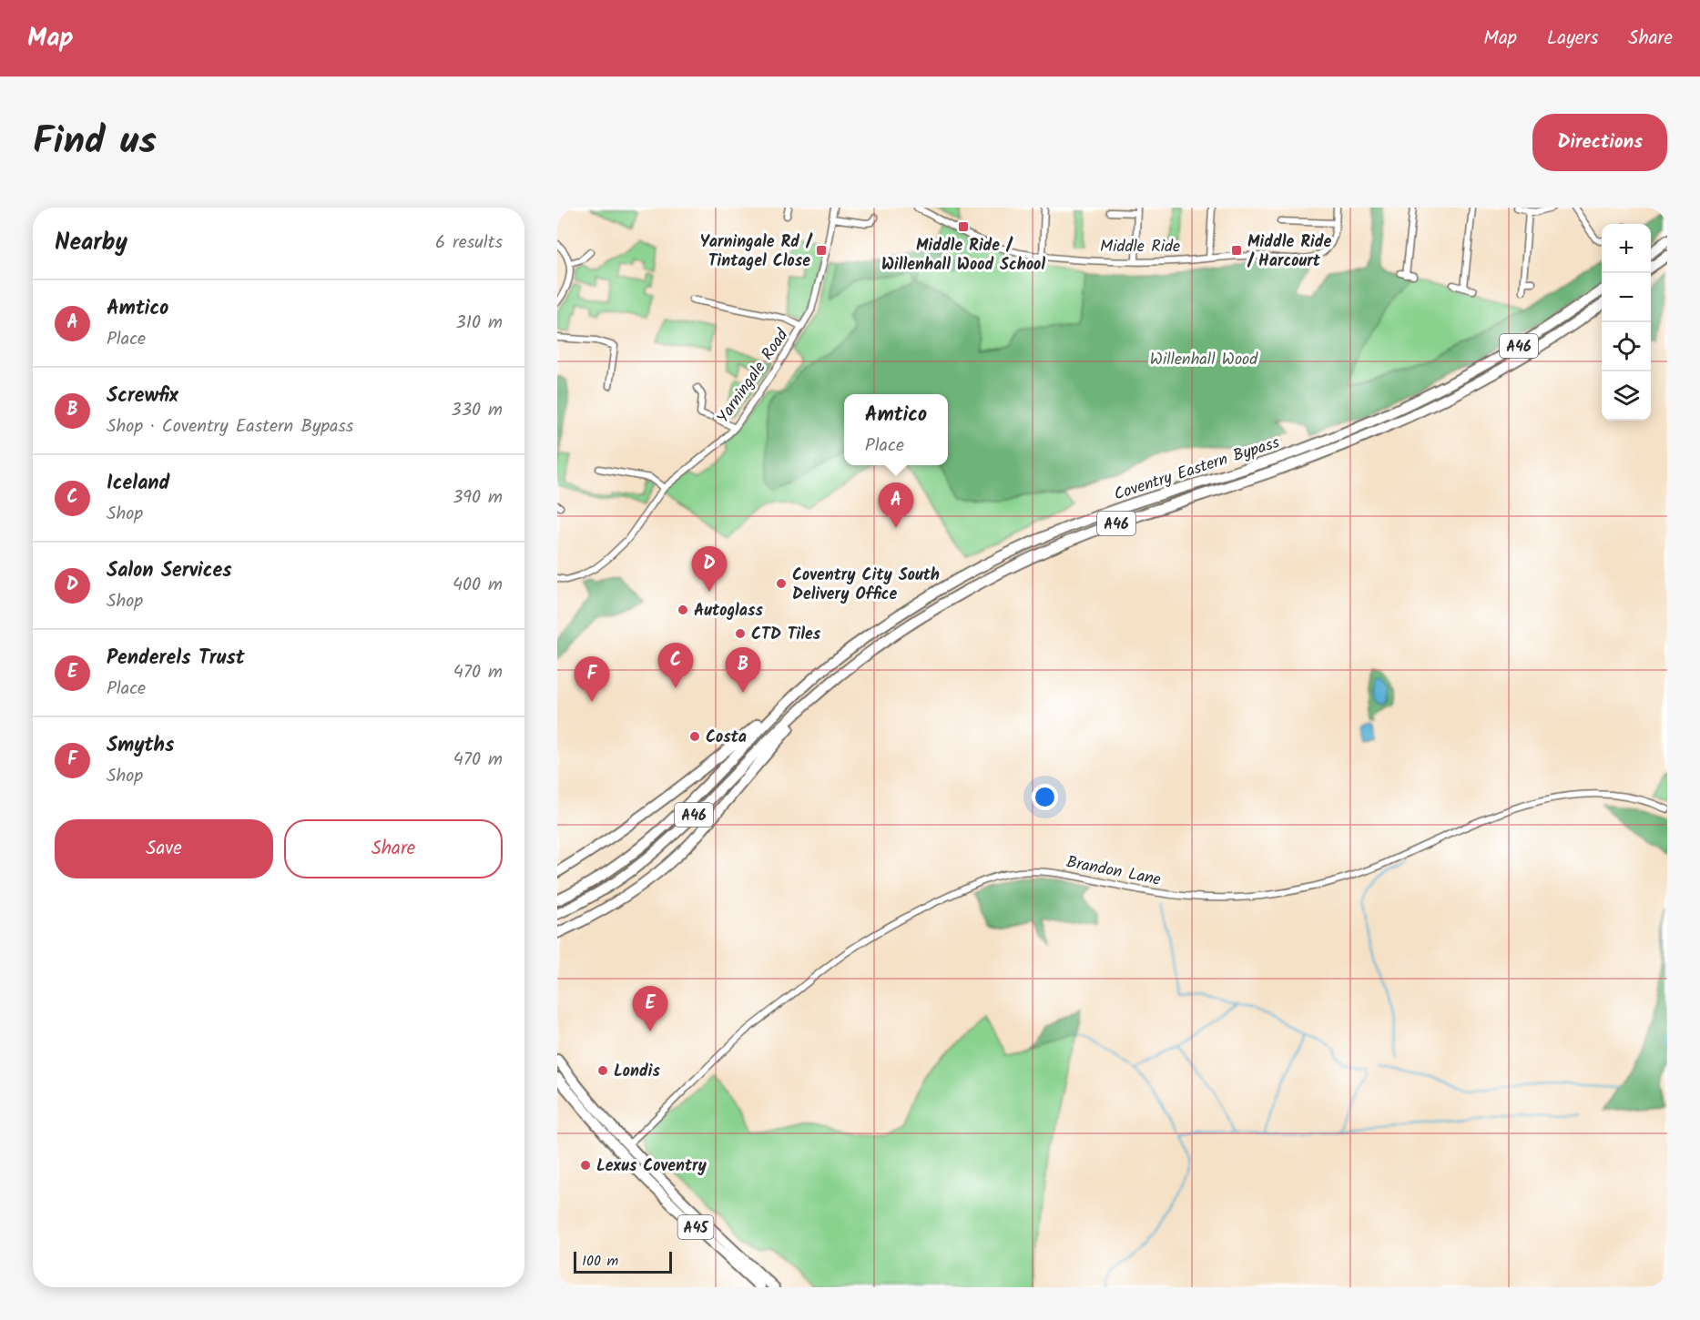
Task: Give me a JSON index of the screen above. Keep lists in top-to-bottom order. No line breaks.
{"streets":{"highway":["A46","Coventry Eastern Bypass","A45"],"street":["Middle Ride","Yarningale Road","Brandon Lane"]},"crossings":[["Brandon Lane","A45"]],"parks":["Willenhall Wood"],"places":{"transit":["Middle Ride / Willenhall Wood School","Yarningale Rd / Tintagel Close","Middle Ride / Harcourt"],"other":["Coventry City South Delivery Office","Autoglass","CTD Tiles","Costa","Londis","Lexus Coventry"]},"scale_bar":"100 m","page":{"header":"Map","nav":["Map","Layers","Share"],"title":"Find us","buttons":["Directions",["Save","Share"]],"heading":["Nearby","6 results"],"map_buttons":["+","−"],"list":[{"mark":"A","name":"Amtico","note":"Place","value":"310 m"},{"mark":"B","name":"Screwfix","note":"Shop · Coventry Eastern Bypass","value":"330 m"},{"mark":"C","name":"Iceland","note":"Shop","value":"390 m"},{"mark":"D","name":"Salon Services","note":"Shop","value":"400 m"},{"mark":"E","name":"Penderels Trust","note":"Place","value":"470 m"},{"mark":"F","name":"Smyths","note":"Shop","value":"470 m"}],"popup":["Amtico","Place"],"pins":["A","D","C","B","F","E"],"scale":"100 m"}}
